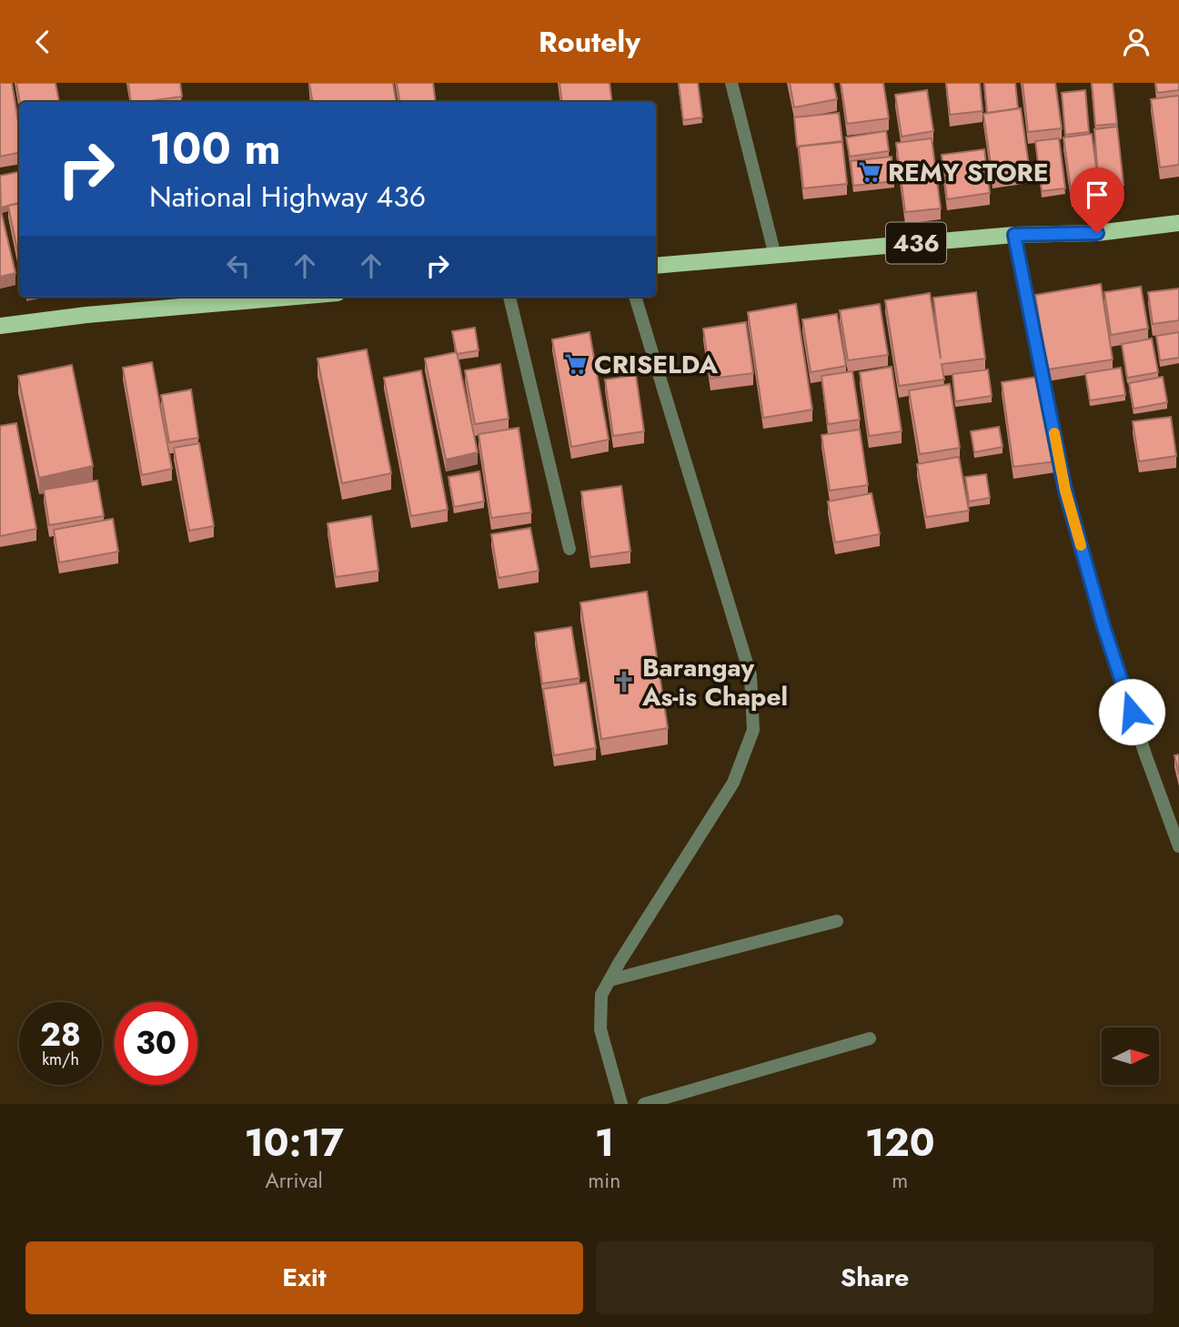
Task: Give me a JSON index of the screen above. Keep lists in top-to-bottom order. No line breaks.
{"streets":{"main road":["436"]},"places":{"supermarket":["REMY STORE","CRISELDA"],"church":["Barangay As-is Chapel"]},"north":"right","page":{"header":"Routely","turn":["100 m","National Highway 436"],"speed":"28 km/h","limit":"30","eta":["10:17","Arrival","1","min","120","m"],"buttons":["Exit","Share"]}}
